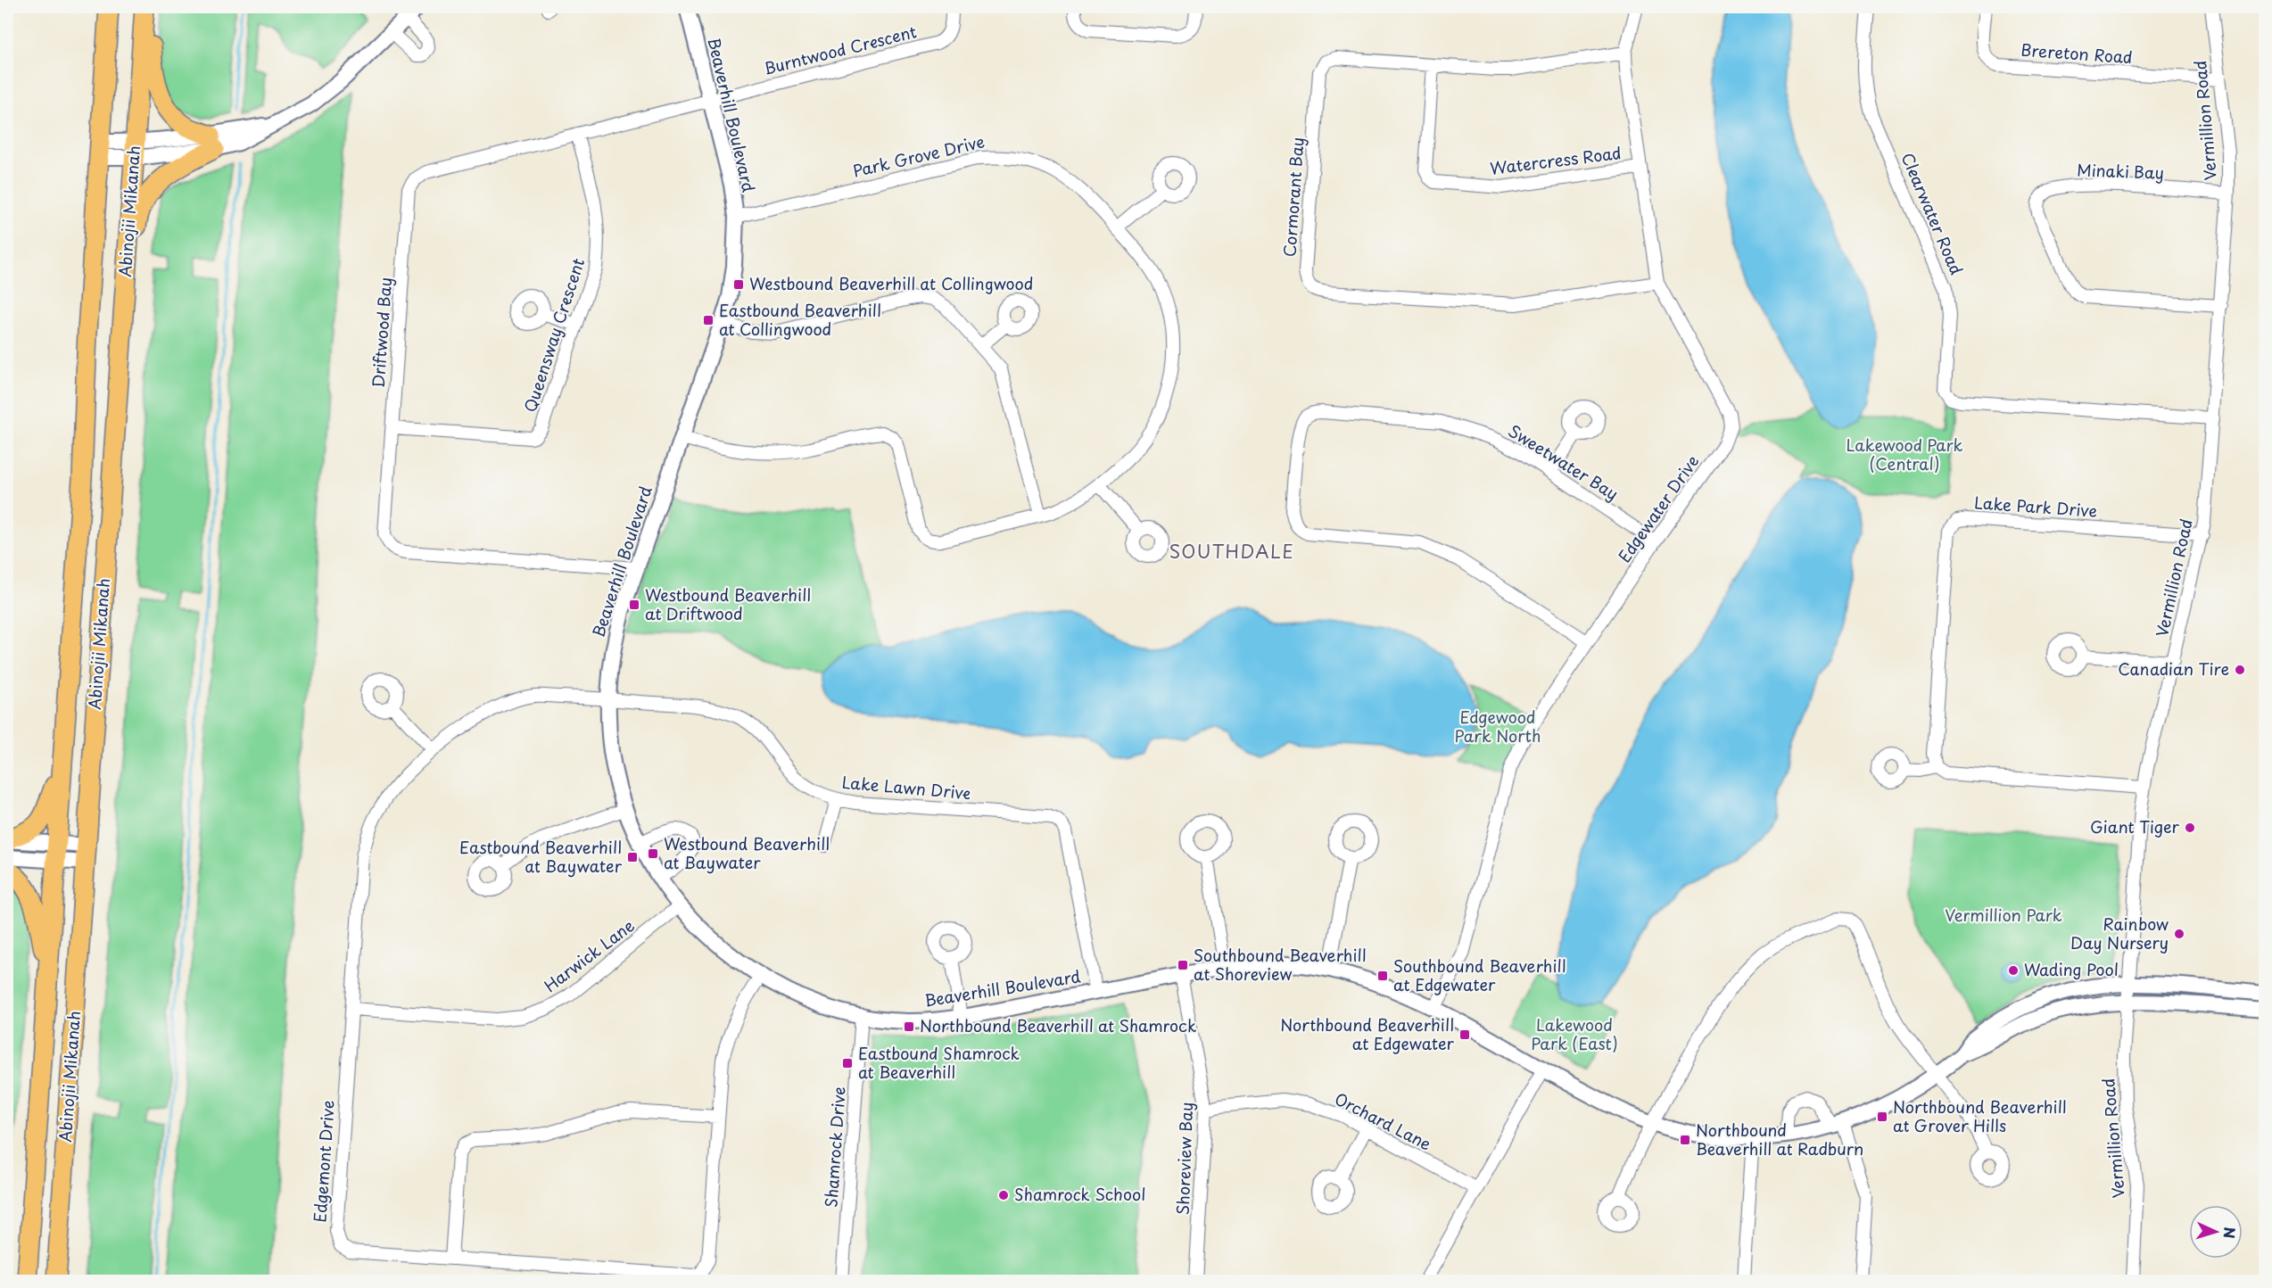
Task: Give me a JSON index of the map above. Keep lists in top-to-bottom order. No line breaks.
{"streets":{"main road":["Abinojii Mikanah"],"street":["Burntwood Crescent","Brereton Road","Beaverhill Boulevard","Vermillion Road","Park Grove Drive","Watercress Road","Minaki Bay","Cormorant Bay","Clearwater Road","Driftwood Bay","Queensway Crescent","Sweetwater Bay","Lake Park Drive","Edgewater Drive","Lake Lawn Drive","Harwick Lane","Orchard Lane","Shamrock Drive","Shoreview Bay","Edgemont Drive"]},"crossings":[["Burntwood Crescent","Beaverhill Boulevard"],["Burntwood Crescent","Driftwood Bay"],["Brereton Road","Vermillion Road"],["Beaverhill Boulevard","Vermillion Road"],["Beaverhill Boulevard","Park Grove Drive"],["Beaverhill Boulevard","Driftwood Bay"],["Beaverhill Boulevard","Edgewater Drive"],["Beaverhill Boulevard","Lake Lawn Drive"],["Beaverhill Boulevard","Harwick Lane"],["Beaverhill Boulevard","Shamrock Drive"],["Beaverhill Boulevard","Shoreview Bay"],["Beaverhill Boulevard","Edgemont Drive"],["Vermillion Road","Minaki Bay"],["Vermillion Road","Clearwater Road"],["Vermillion Road","Lake Park Drive"],["Watercress Road","Cormorant Bay"],["Watercress Road","Edgewater Drive"],["Cormorant Bay","Edgewater Drive"],["Driftwood Bay","Queensway Crescent"],["Sweetwater Bay","Edgewater Drive"],["Lake Lawn Drive","Edgemont Drive"],["Harwick Lane","Edgemont Drive"],["Orchard Lane","Shoreview Bay"]],"districts":["SOUTHDALE"],"parks":["Lakewood Park (Central)","Edgewood Park North","Vermillion Park","Lakewood Park (East)"],"places":{"transit":["Westbound Beaverhill at Collingwood","Eastbound Beaverhill at Collingwood","Westbound Beaverhill at Driftwood","Westbound Beaverhill at Baywater","Eastbound Beaverhill at Baywater","Southbound Beaverhill at Shoreview","Southbound Beaverhill at Edgewater","Northbound Beaverhill at Shamrock","Northbound Beaverhill at Edgewater","Eastbound Shamrock at Beaverhill","Northbound Beaverhill at Grover Hills","Northbound Beaverhill at Radburn"],"other":["Canadian Tire","Giant Tiger","Rainbow Day Nursery","Wading Pool","Shamrock School"]},"north":"right"}
